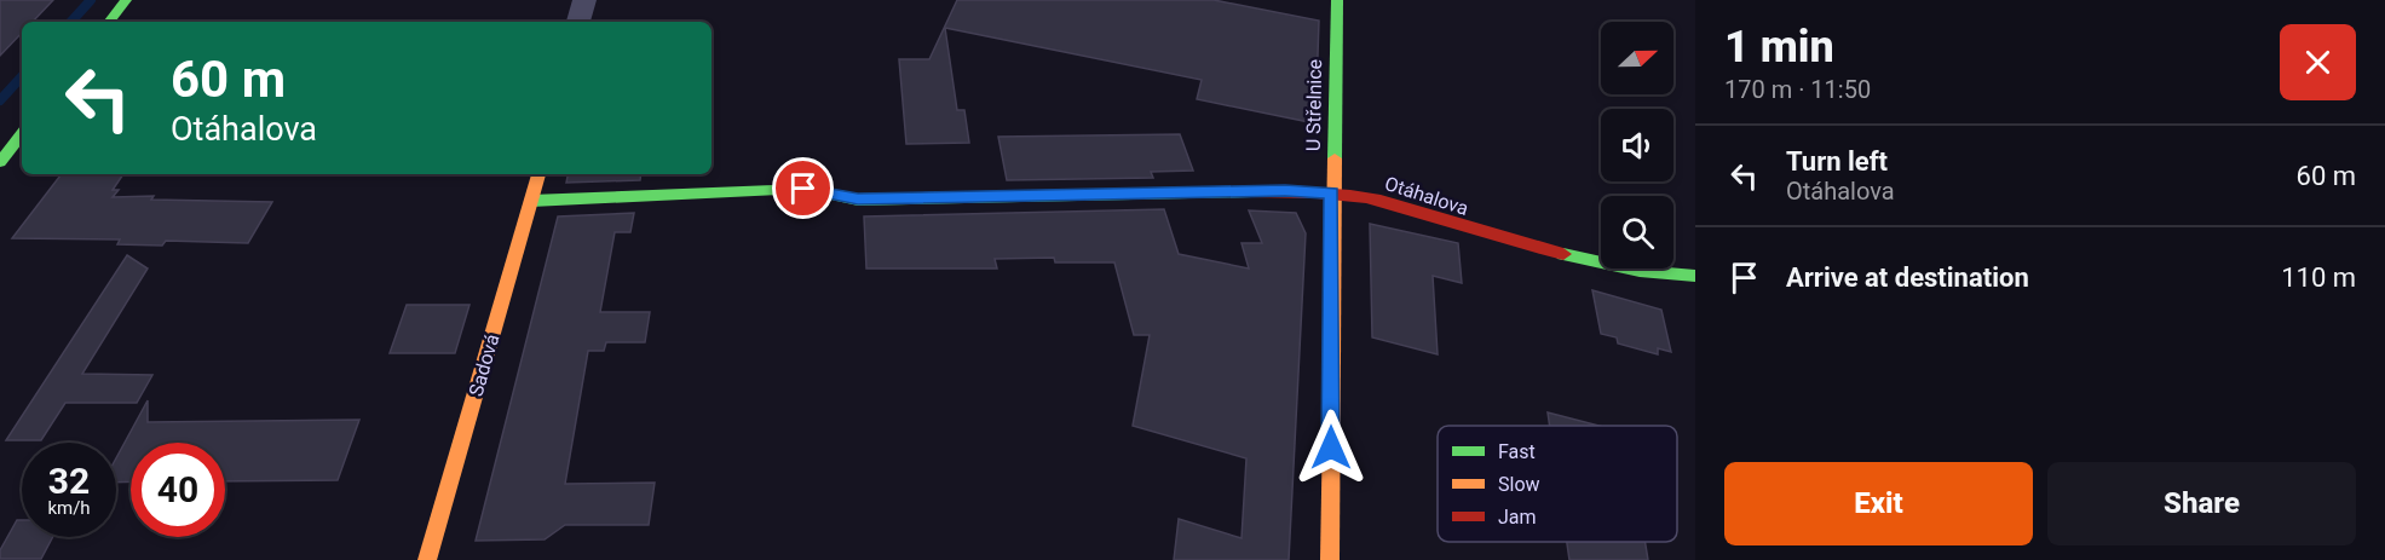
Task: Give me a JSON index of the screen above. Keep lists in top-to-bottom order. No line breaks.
{"streets":{"street":["U Střelnice","Otáhalova","Sadová"]},"crossings":[["U Střelnice","Otáhalova"],["Otáhalova","Sadová"]],"legend":["Fast","Slow","Jam"],"north":"right","page":{"heading":["1 min","170 m · 11:50"],"turn":["60 m","Otáhalova"],"list":[{"name":"Turn left","note":"Otáhalova","value":"60 m"},{"name":"Arrive at destination","value":"110 m"}],"speed":"32 km/h","limit":"40","buttons":["Exit","Share"]}}
